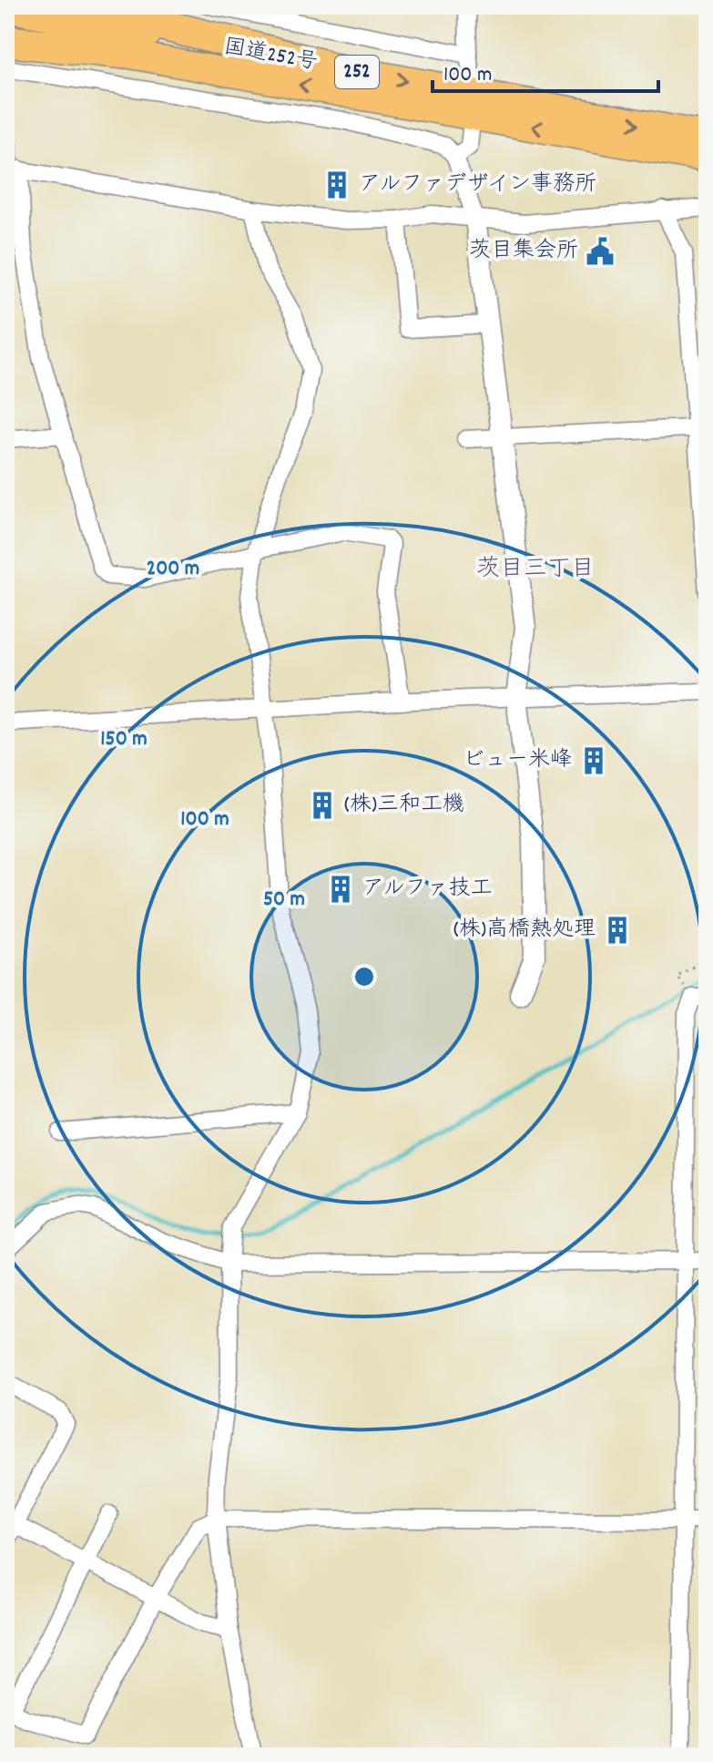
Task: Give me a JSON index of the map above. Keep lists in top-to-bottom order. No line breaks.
{"streets":{"highway":["国道252号","252"]},"districts":["茨目三丁目"],"places":{"building":["アルファデザイン事務所","ビュー米峰","(株)三和工機","アルファ技工","(株)高橋熱処理"],"public building":["茨目集会所"]},"scale_bar":"100 m","rings":["200 m","150 m","100 m","50 m"]}
